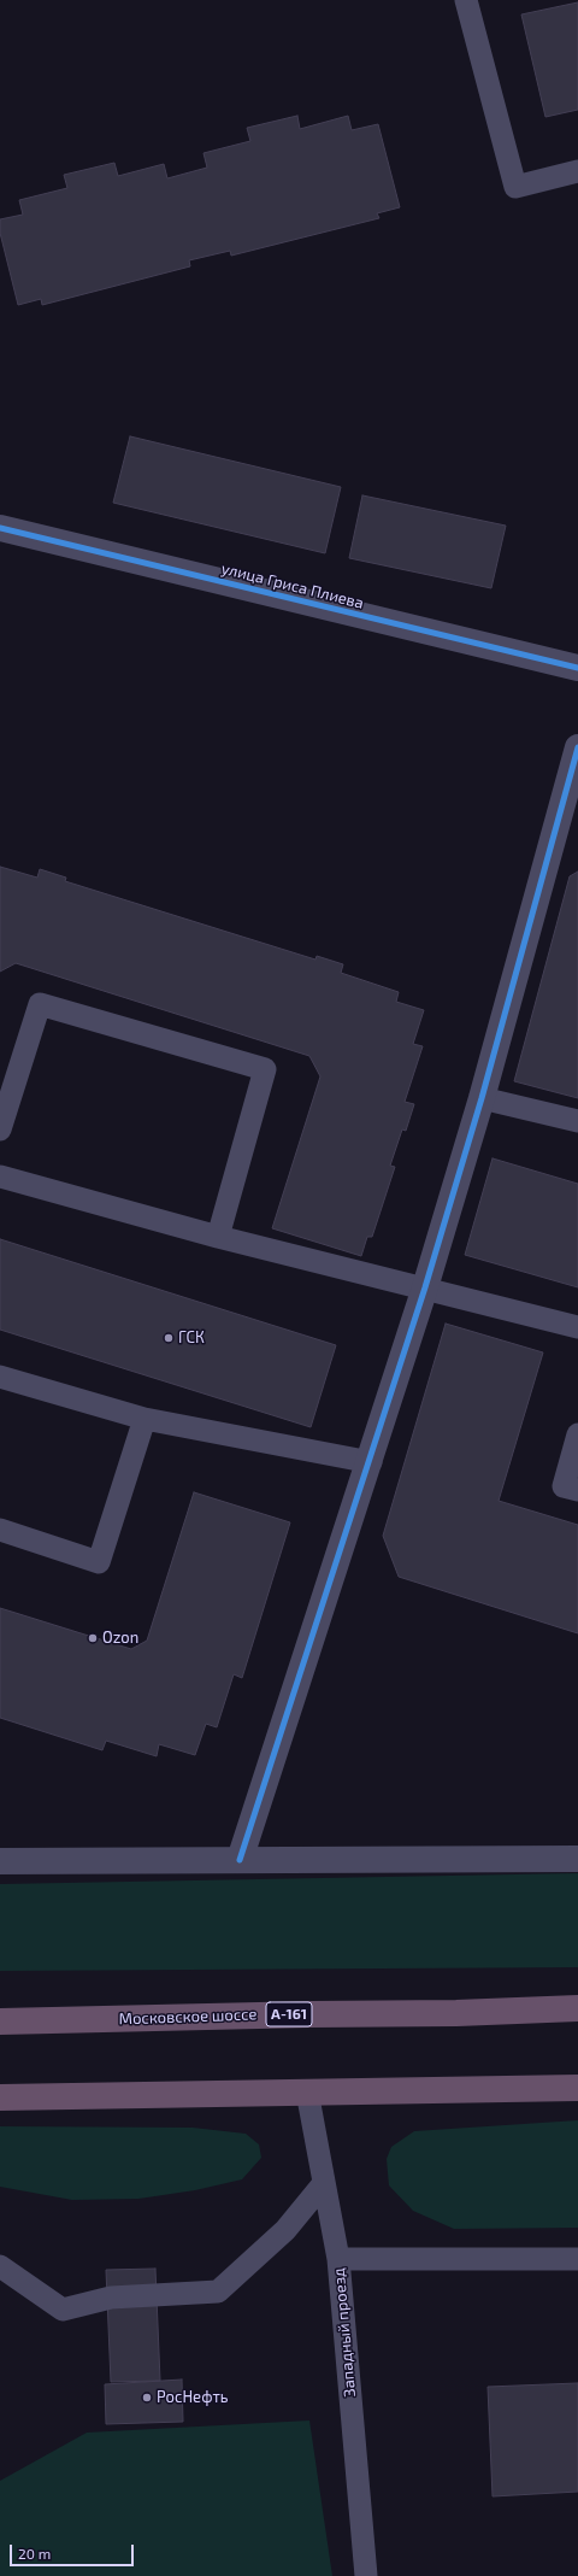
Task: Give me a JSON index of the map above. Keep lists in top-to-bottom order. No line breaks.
{"streets":{"highway":["А-161","Московское шоссе"],"street":["улица Гриса Плиева"],"lane":["Западный проезд"]},"places":["ГСК","Ozon","РосНефть"],"scale_bar":"20 m"}
